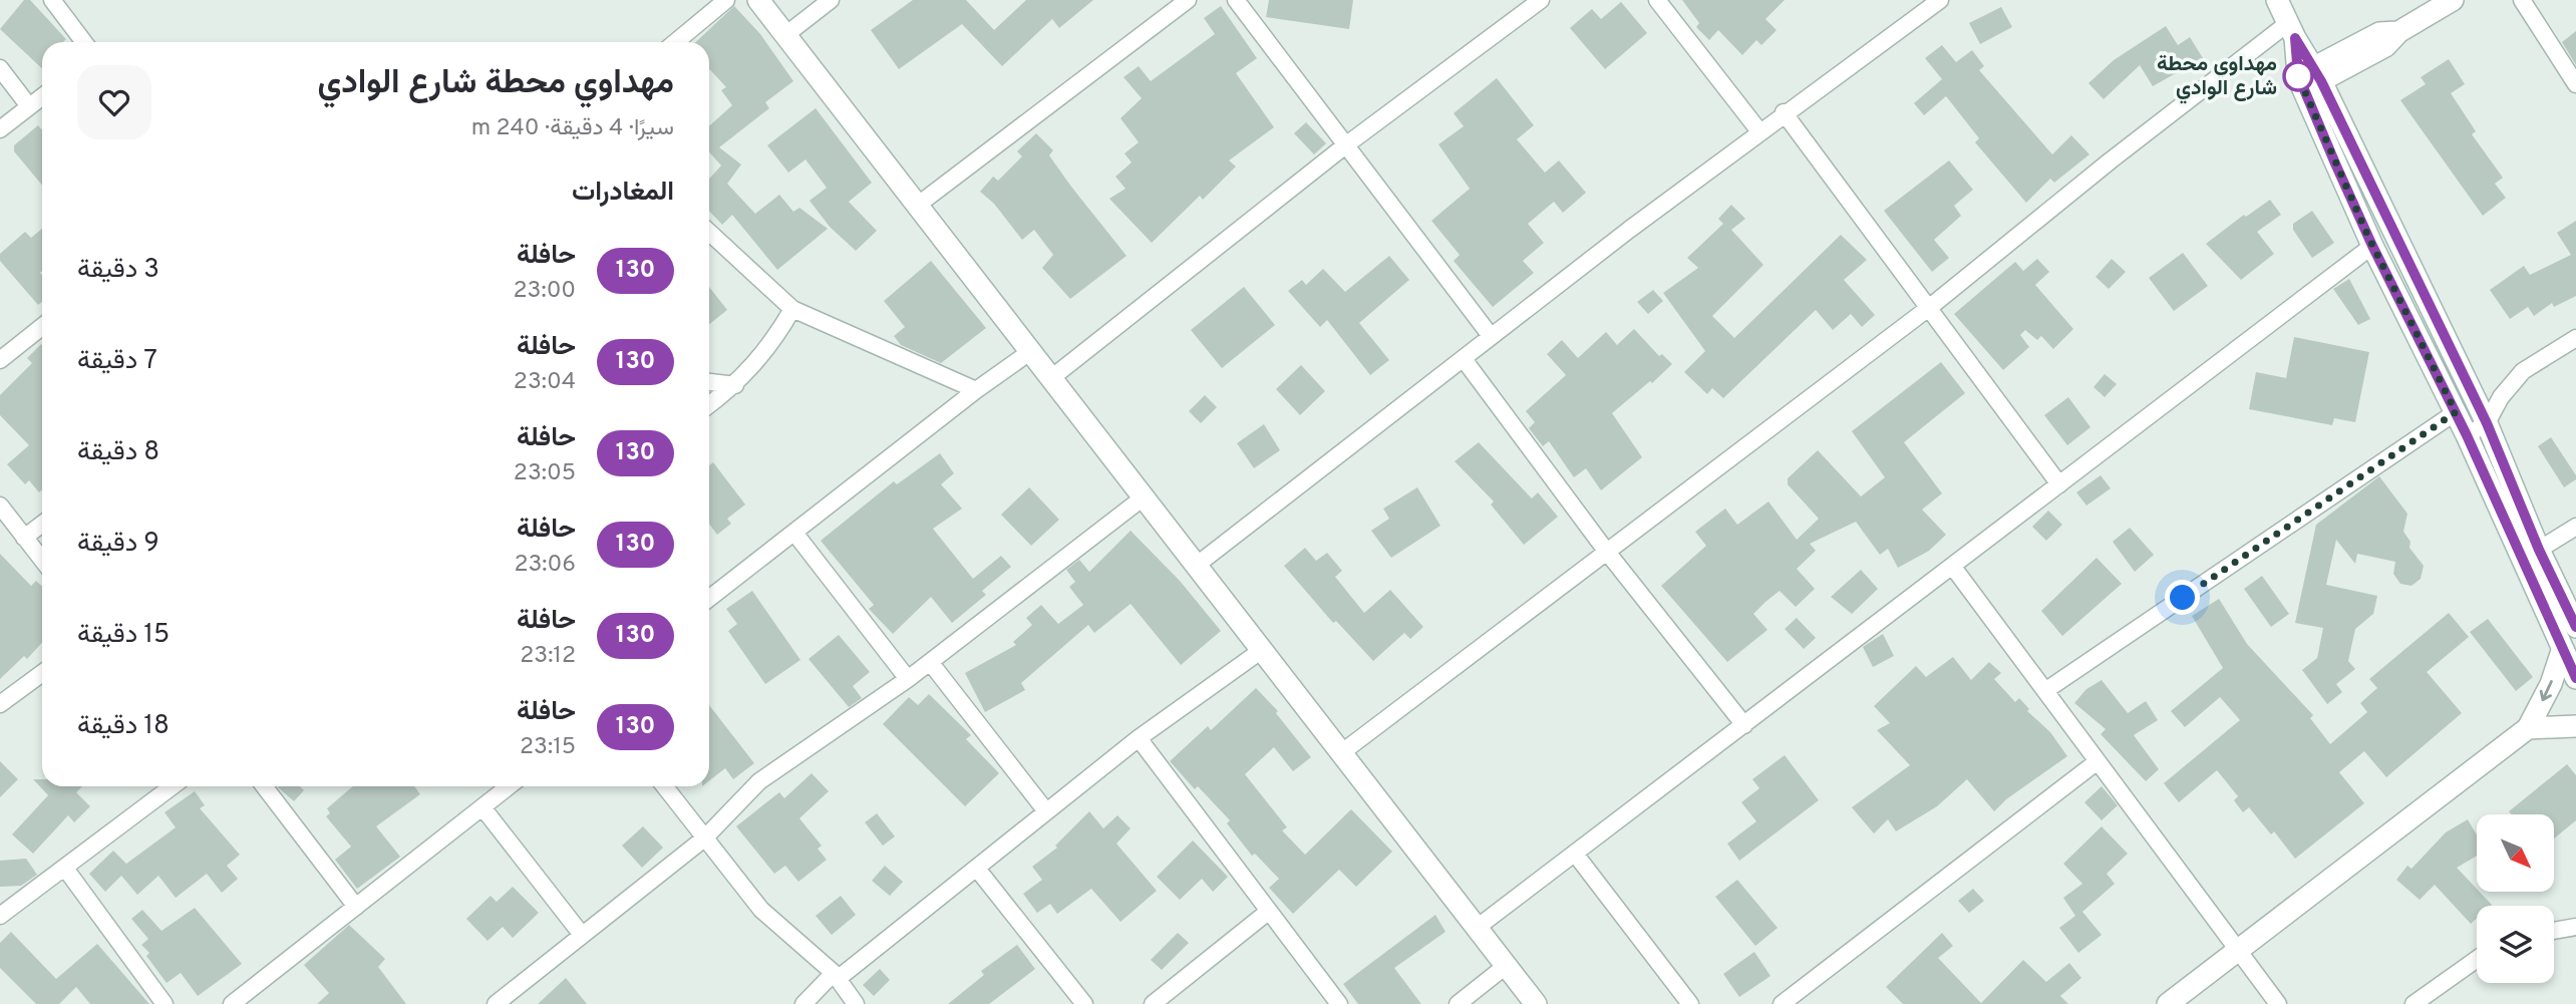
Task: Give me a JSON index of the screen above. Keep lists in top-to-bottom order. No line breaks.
{"places":["مهداوي محطة شارع الوادي"],"lines":["bus line 130"],"north":"bottom right","page":{"heading":[["مهداوي محطة شارع الوادي","سيرًا · 4 دقيقة · 240 m"],"المغادرات"],"list":[{"mark":"130","name":"حافلة","note":"23:00","value":"3 دقيقة"},{"mark":"130","name":"حافلة","note":"23:04","value":"7 دقيقة"},{"mark":"130","name":"حافلة","note":"23:05","value":"8 دقيقة"},{"mark":"130","name":"حافلة","note":"23:06","value":"9 دقيقة"},{"mark":"130","name":"حافلة","note":"23:12","value":"15 دقيقة"},{"mark":"130","name":"حافلة","note":"23:15","value":"18 دقيقة"}]}}
